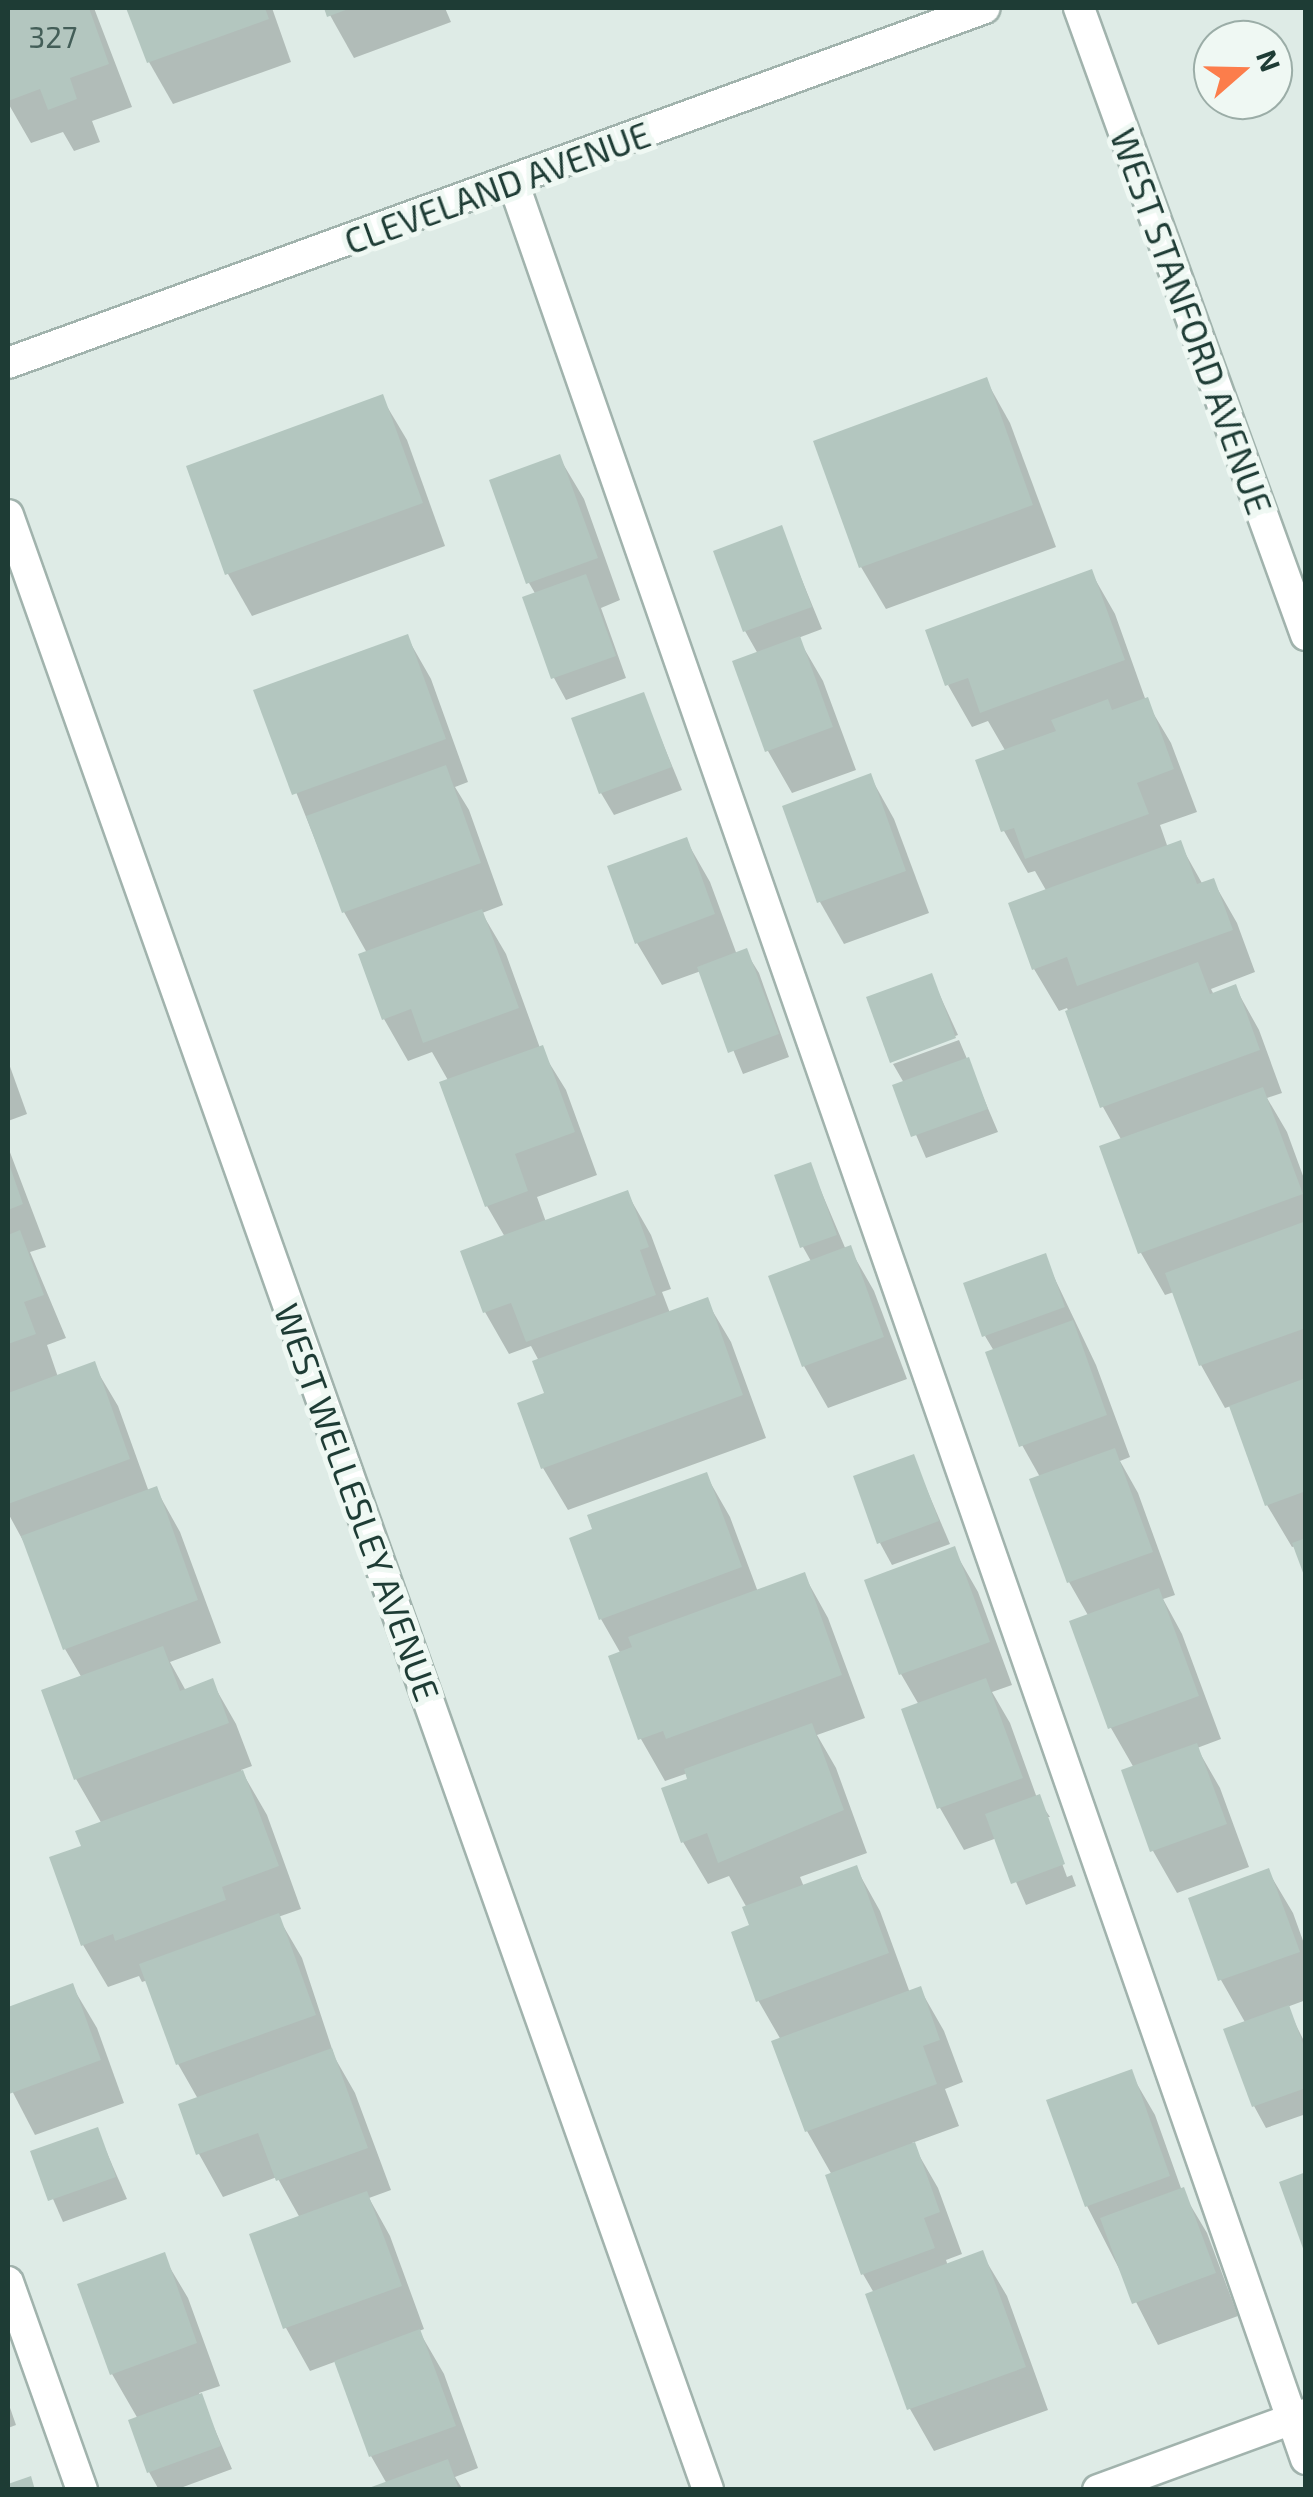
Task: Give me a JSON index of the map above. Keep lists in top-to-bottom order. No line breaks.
{"streets":{"street":["CLEVELAND AVENUE","WEST STANFORD AVENUE","WEST WELLESLEY AVENUE"]},"house_numbers":["327"],"north":"right"}
